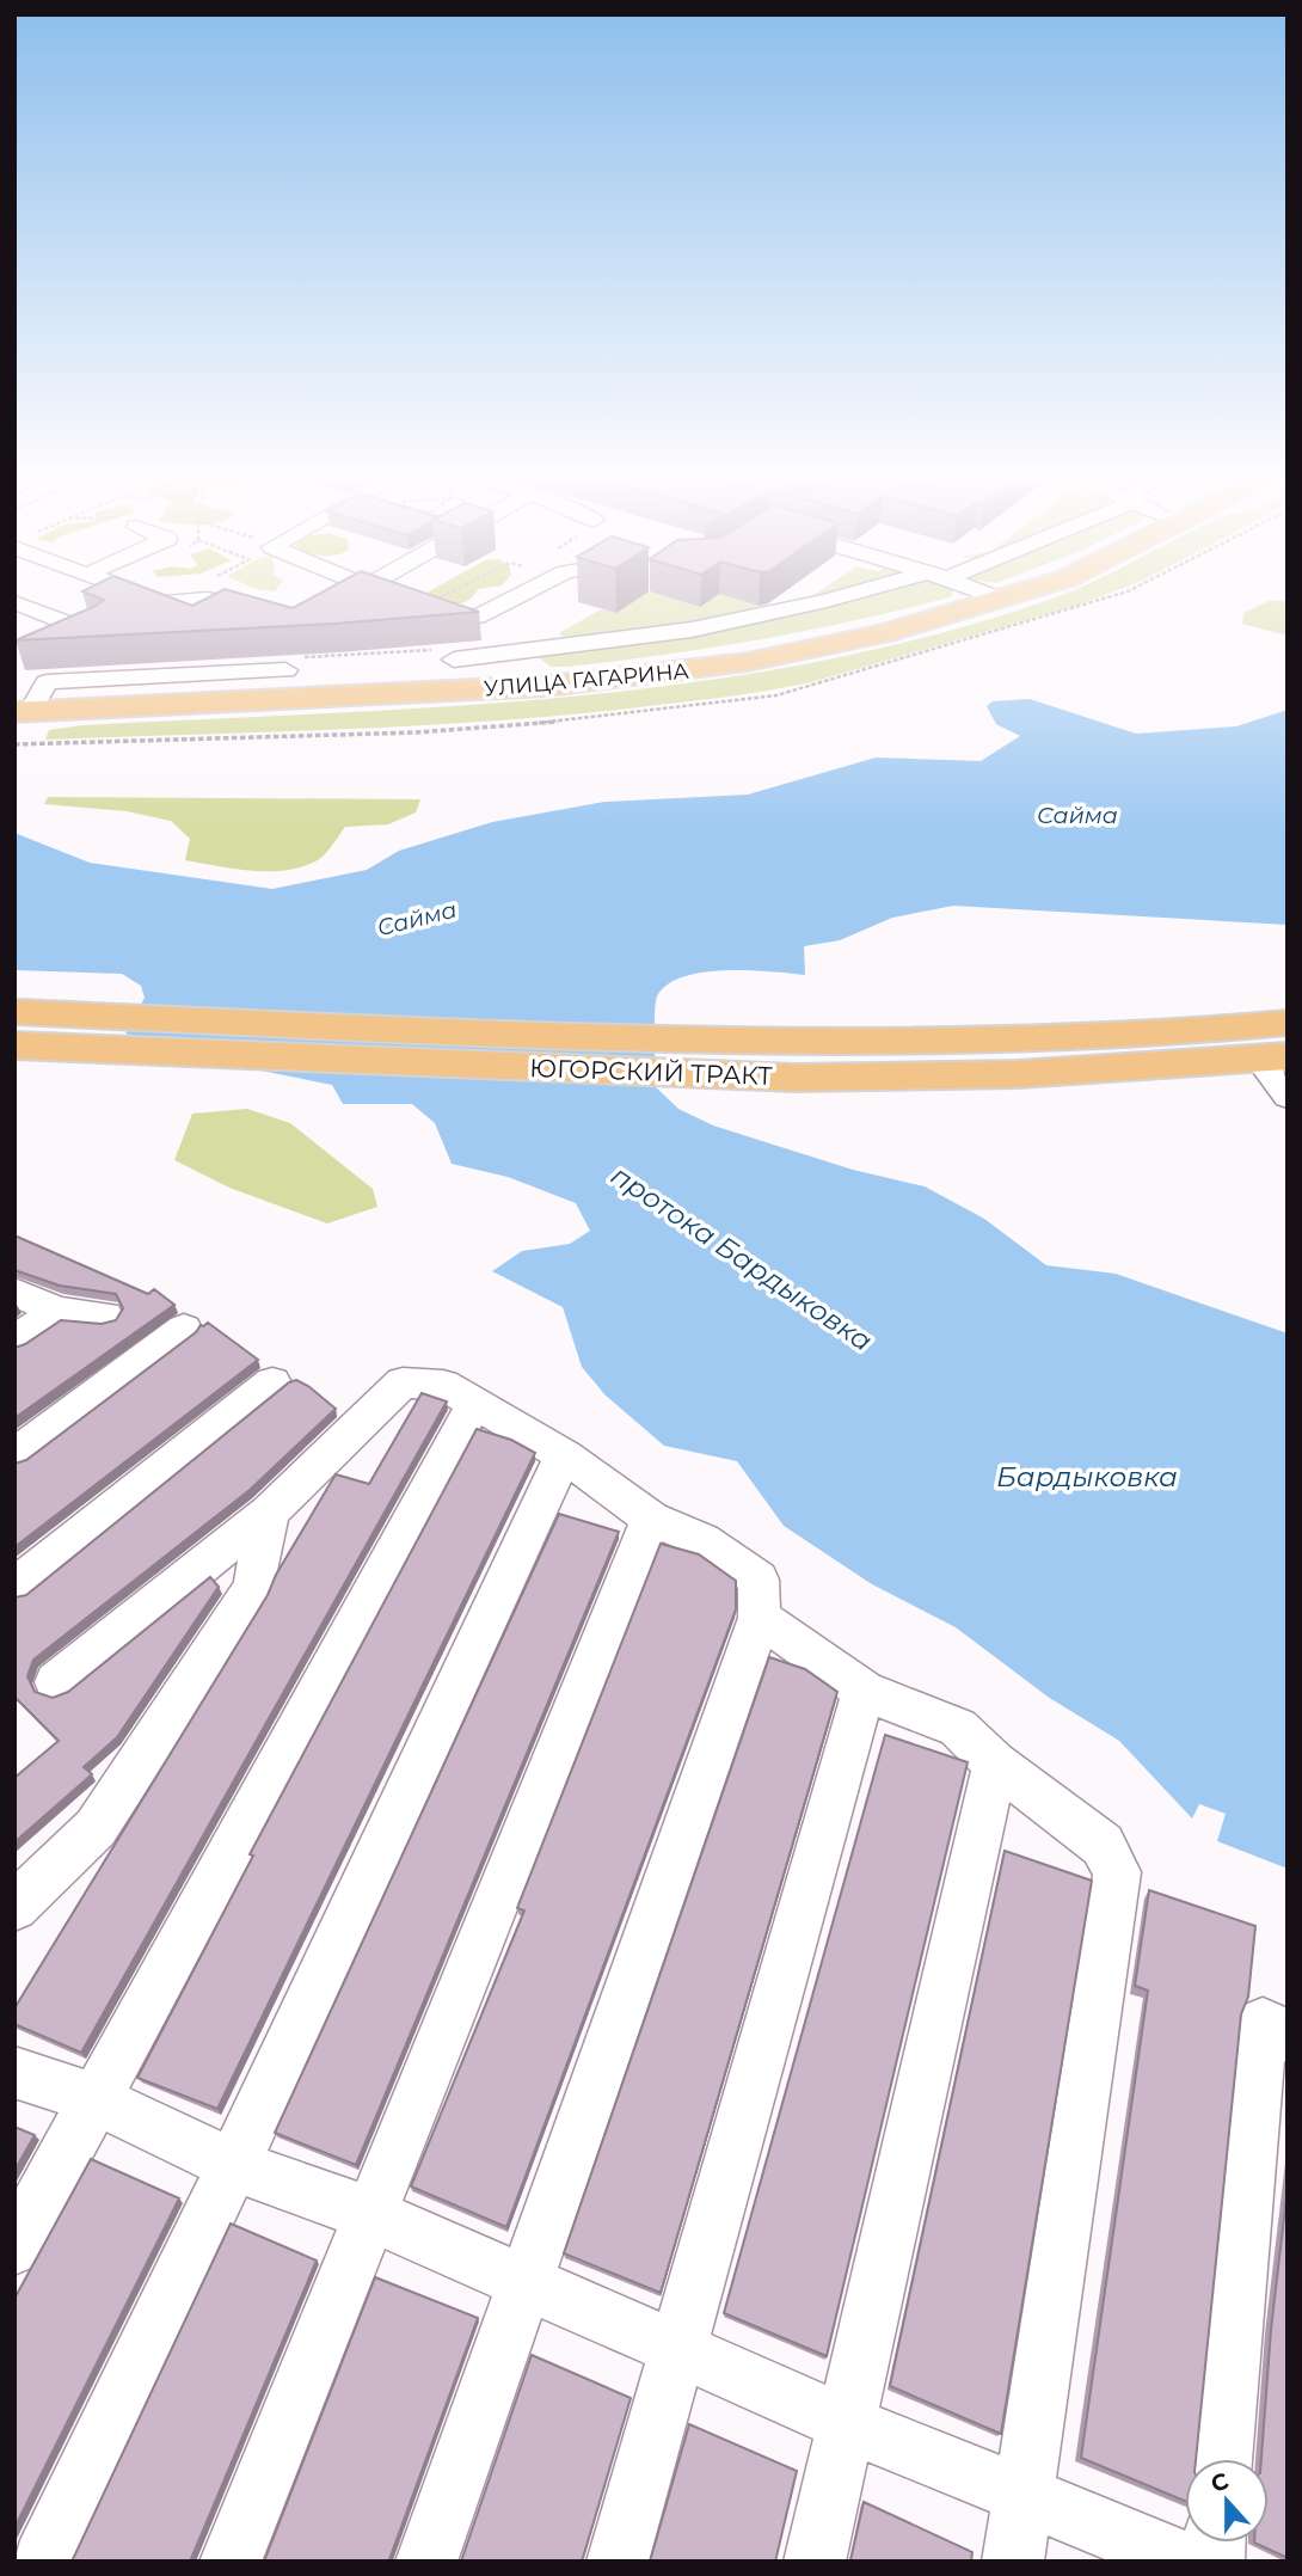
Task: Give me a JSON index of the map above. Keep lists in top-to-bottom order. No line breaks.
{"streets":{"main road":["УЛИЦА ГАГАРИНА","ЮГОРСКИЙ ТРАКТ"]},"water":["Сайма","протока Бардыковка","Бардыковка"],"north":"top"}
